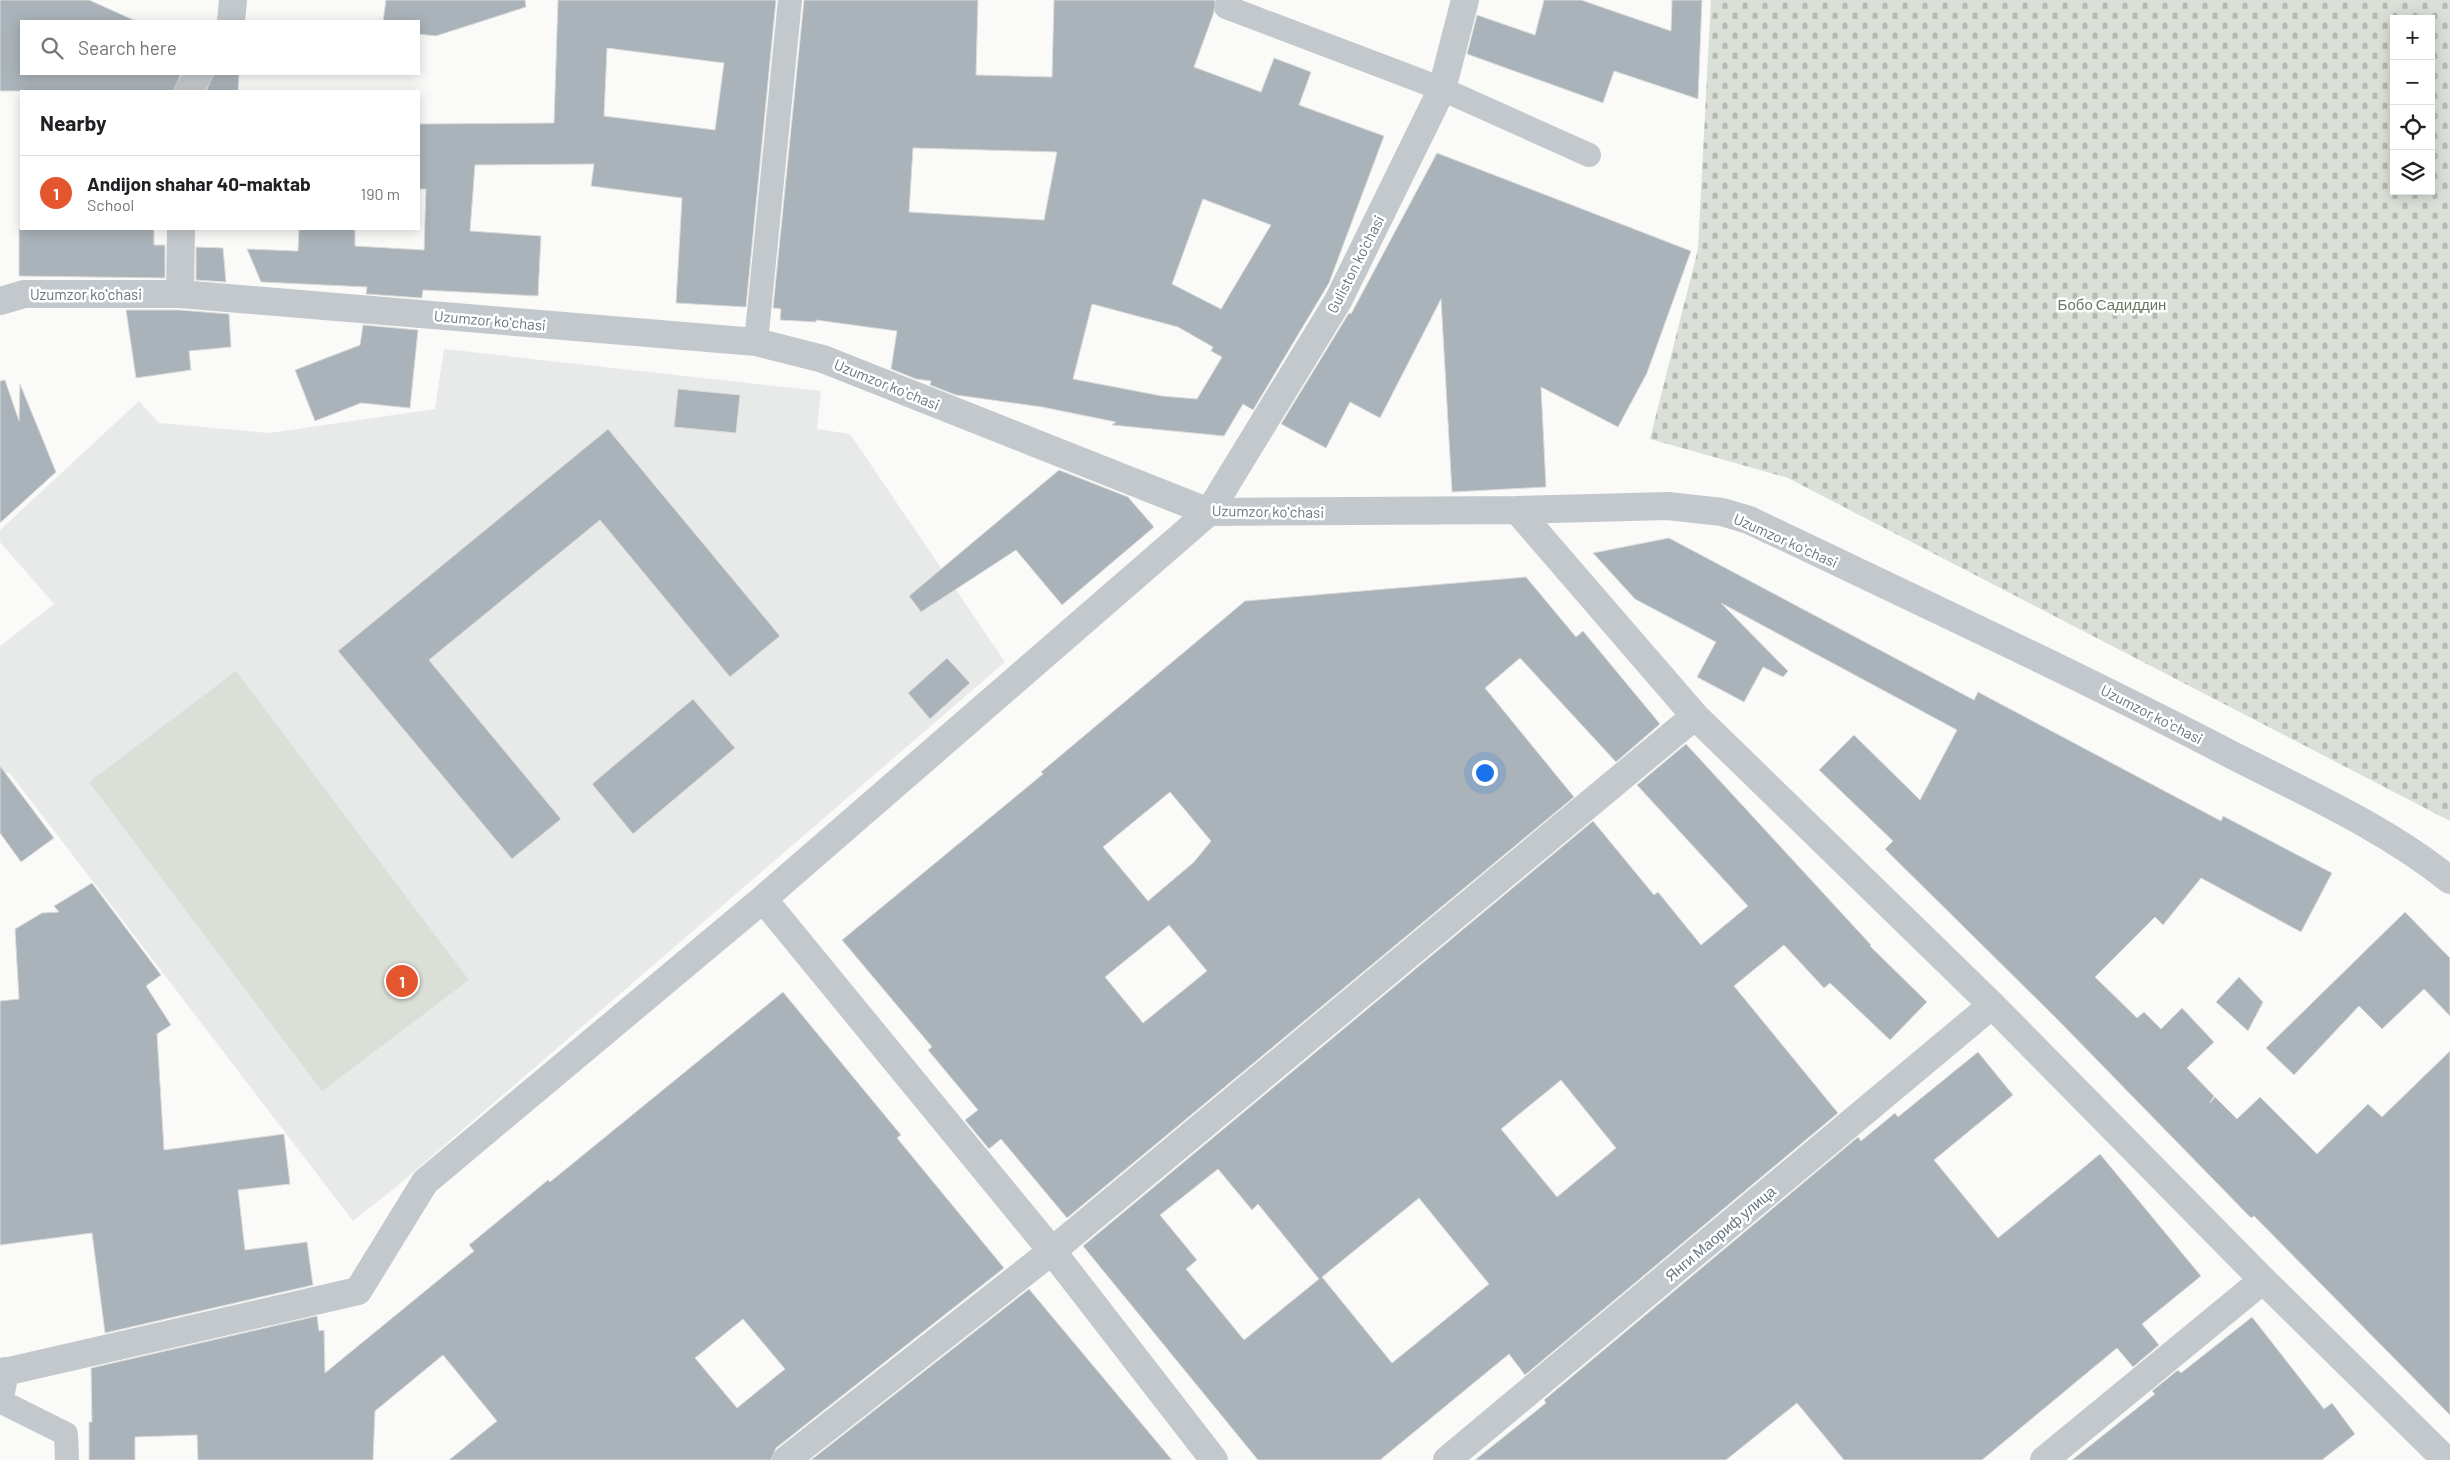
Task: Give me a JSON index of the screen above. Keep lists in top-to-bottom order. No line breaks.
{"streets":{"street":["Guliston ko'chasi","Uzumzor koʻchasi","Янги Маориф улица"]},"crossings":[["Guliston ko'chasi","Uzumzor koʻchasi"]],"parks":["Бобо Садиддин"],"page":{"map_buttons":["+","−"],"search":"Search here","heading":"Nearby","list":[{"mark":"1","name":"Andijon shahar 40-maktab","note":"School","value":"190 m"}],"pins":"1"}}
